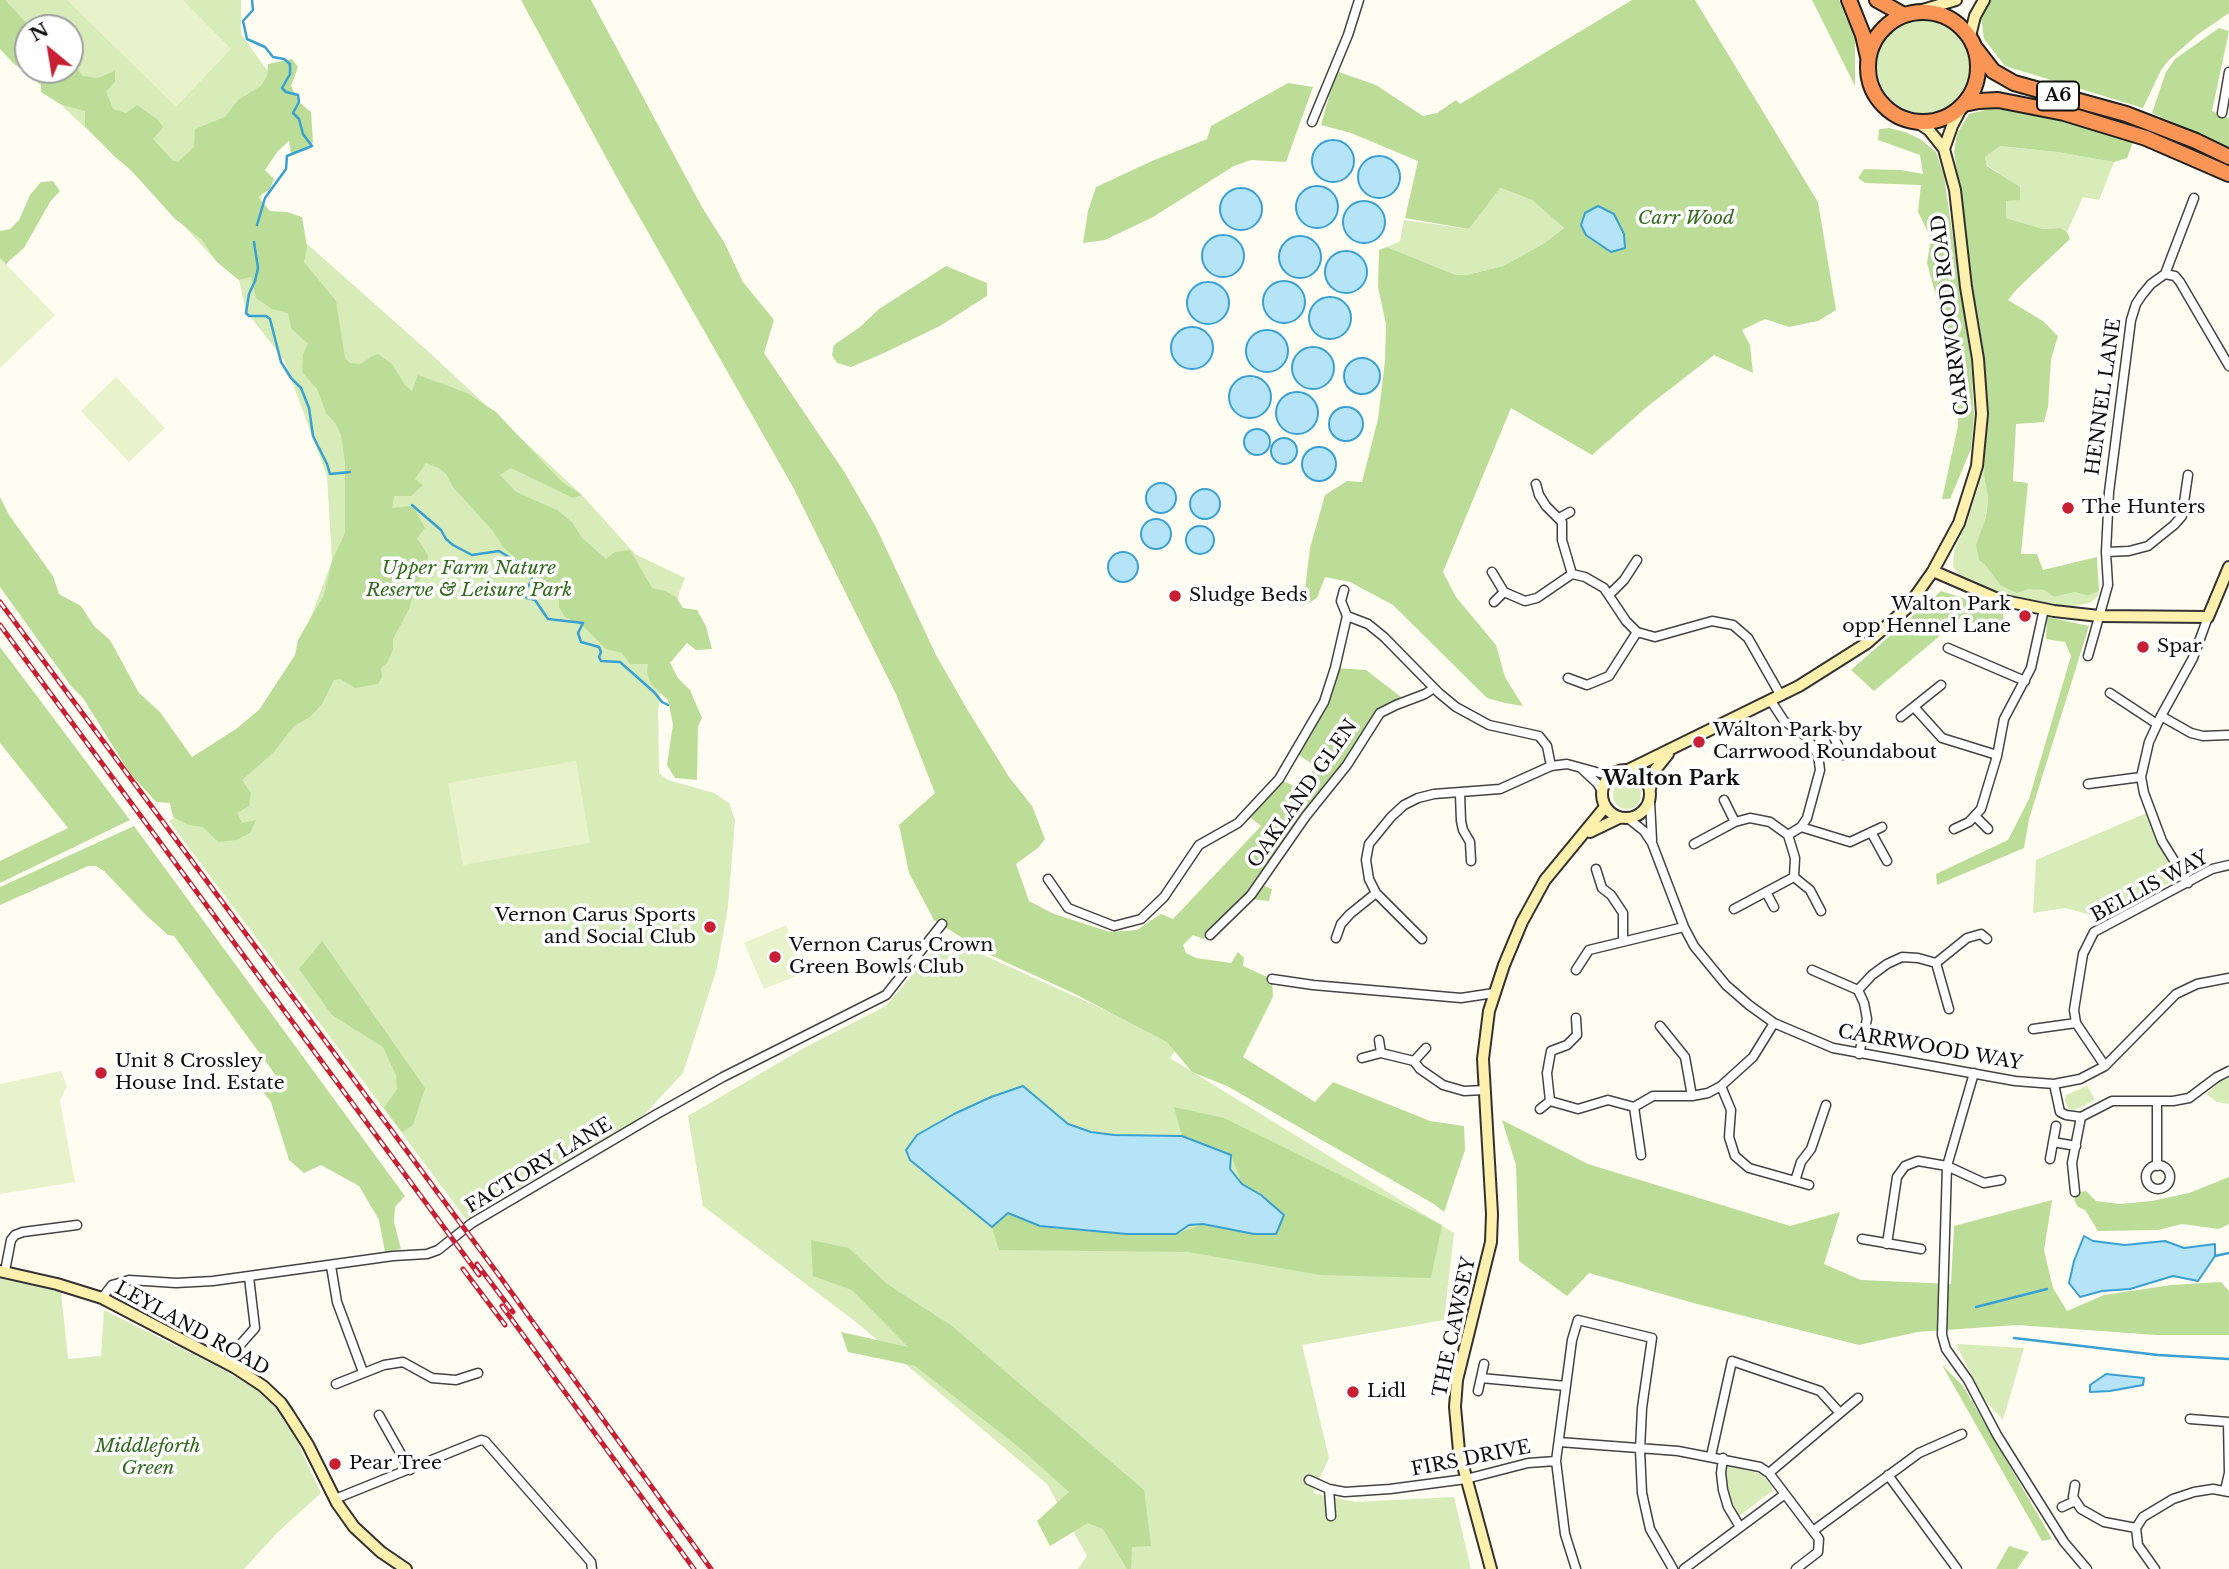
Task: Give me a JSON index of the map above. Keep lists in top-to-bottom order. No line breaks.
{"streets":{"highway":["A6"],"street":["CARRWOOD ROAD","HENNEL LANE","OAKLAND GLEN","BELLIS WAY","CARRWOOD WAY","FACTORY LANE","THE CAWSEY","LEYLAND ROAD","FIRS DRIVE"]},"crossings":[["A6","CARRWOOD ROAD"],["CARRWOOD ROAD","CARRWOOD WAY"],["FACTORY LANE","LEYLAND ROAD"],["THE CAWSEY","FIRS DRIVE"]],"districts":["Walton Park"],"parks":["Carr Wood","Upper Farm Nature Reserve & Leisure Park","Middleforth Green"],"places":["The Hunters","Sludge Beds","Walton Park opp Hennel Lane","Spar","Walton Park by Carrwood Roundabout","Vernon Carus Sports and Social Club","Vernon Carus Crown Green Bowls Club","Unit 8 Crossley House Ind. Estate","Lidl","Pear Tree"],"north":"top left"}
